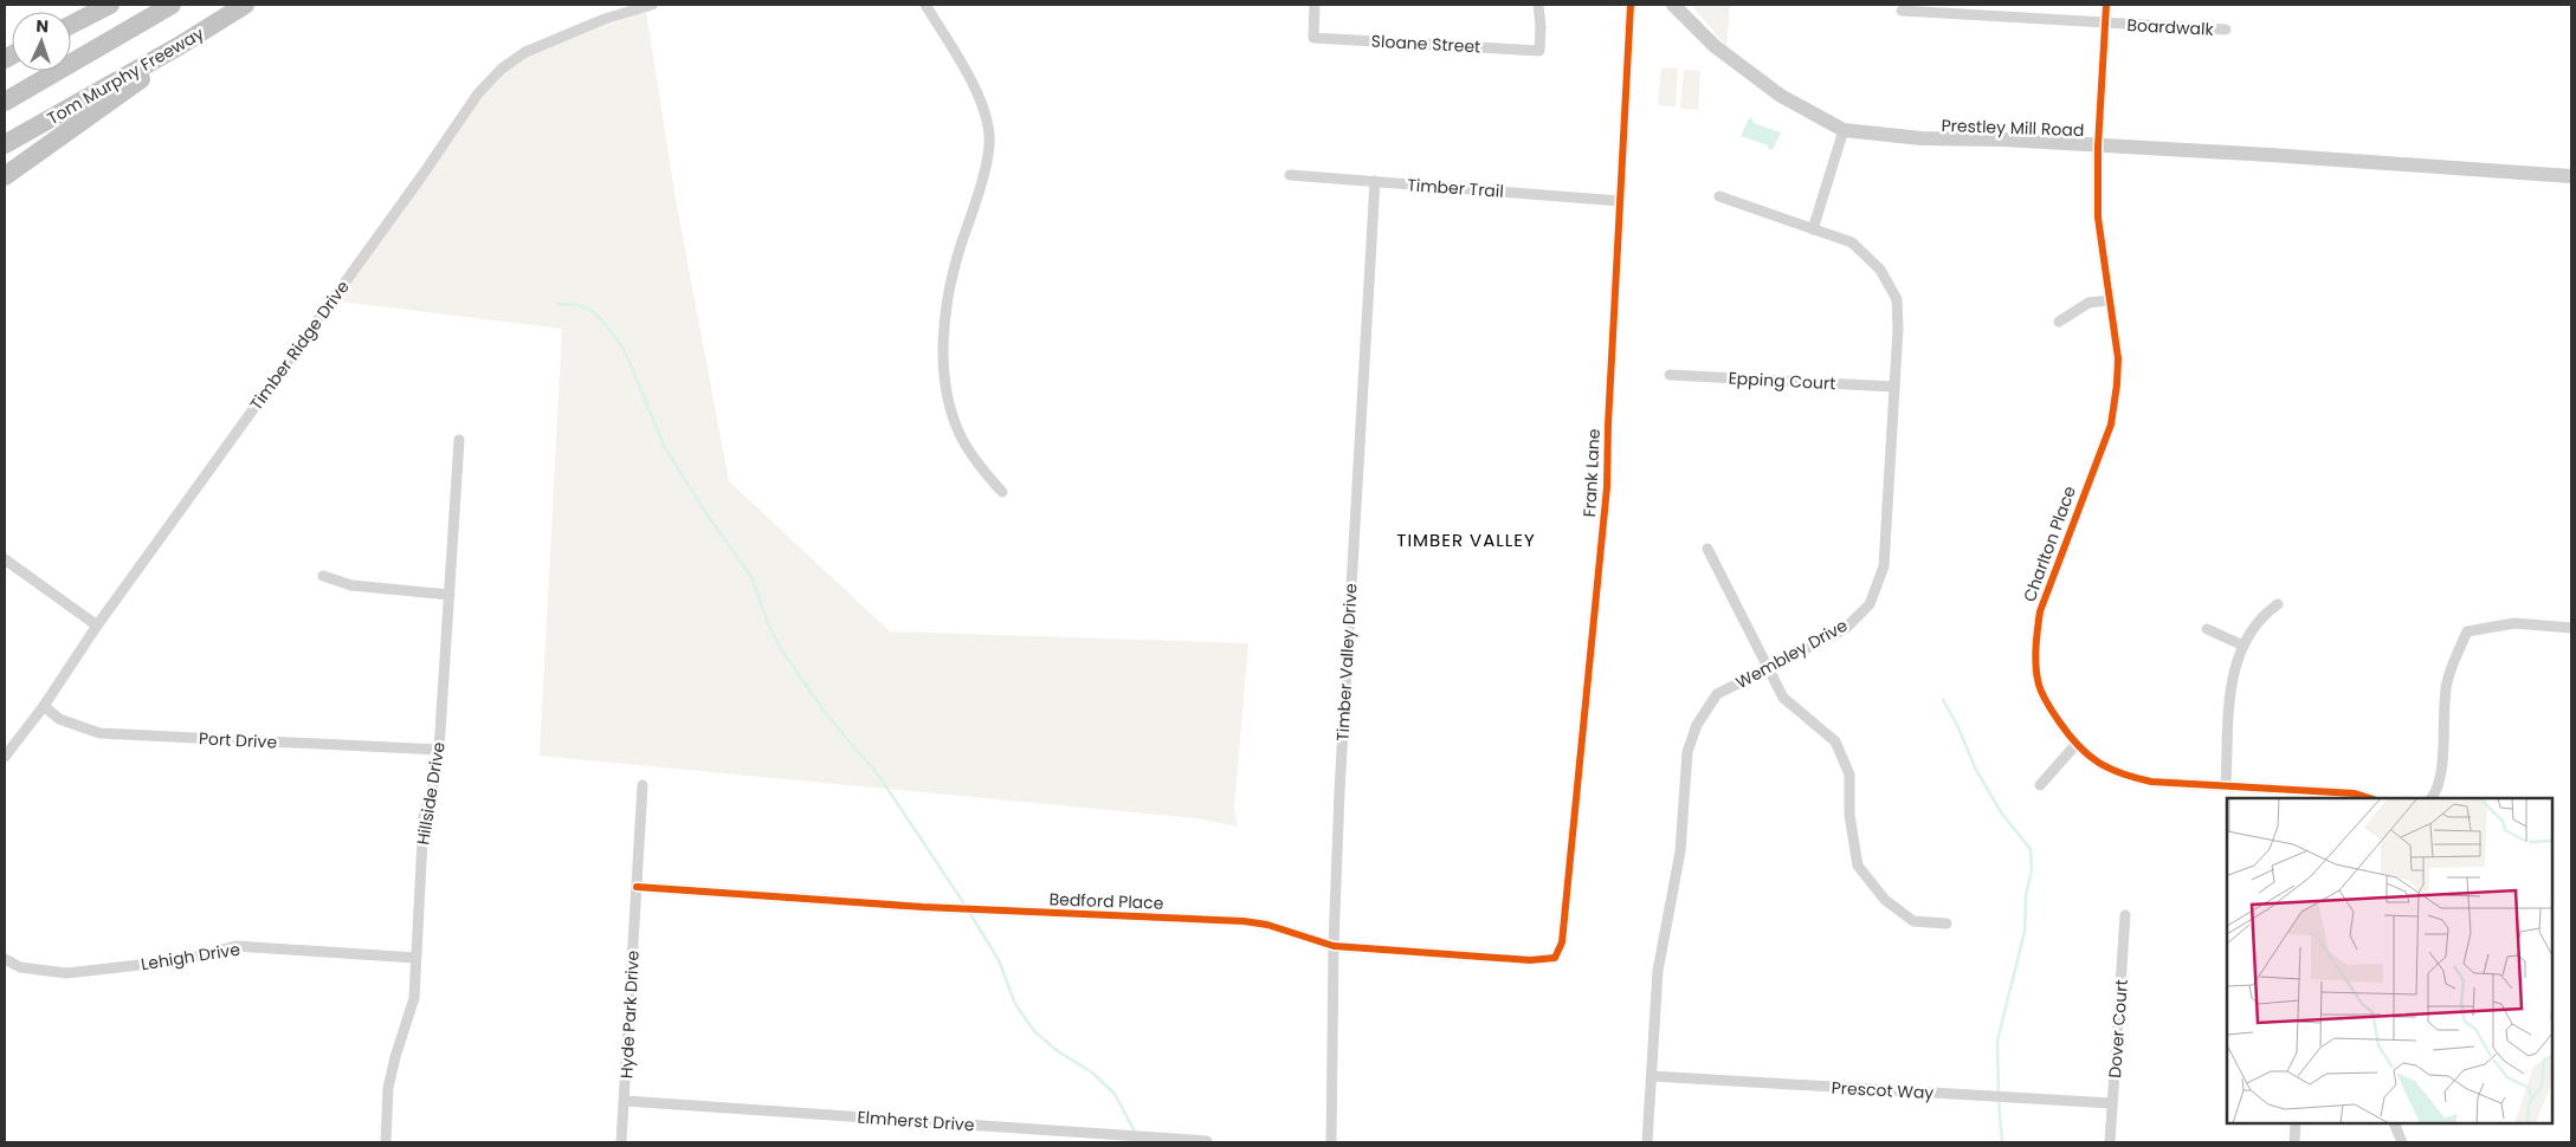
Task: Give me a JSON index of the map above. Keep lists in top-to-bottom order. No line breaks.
{"streets":{"highway":["Tom Murphy Freeway"],"street":["Boardwalk","Sloane Street","Prestley Mill Road","Timber Trail","Timber Ridge Drive","Epping Court","Frank Lane","Charlton Place","Wembley Drive","Timber Valley Drive","Port Drive","Hillside Drive","Bedford Place","Lehigh Drive","Hyde Park Drive","Dover Court","Prescot Way","Elmherst Drive"]},"crossings":[["Boardwalk","Charlton Place"],["Prestley Mill Road","Charlton Place"],["Timber Trail","Frank Lane"],["Timber Trail","Timber Valley Drive"],["Timber Ridge Drive","Port Drive"],["Epping Court","Wembley Drive"],["Frank Lane","Bedford Place"],["Wembley Drive","Prescot Way"],["Timber Valley Drive","Bedford Place"],["Port Drive","Hillside Drive"],["Hillside Drive","Lehigh Drive"],["Bedford Place","Hyde Park Drive"],["Hyde Park Drive","Elmherst Drive"],["Dover Court","Prescot Way"]],"districts":["TIMBER VALLEY"],"north":"top"}
